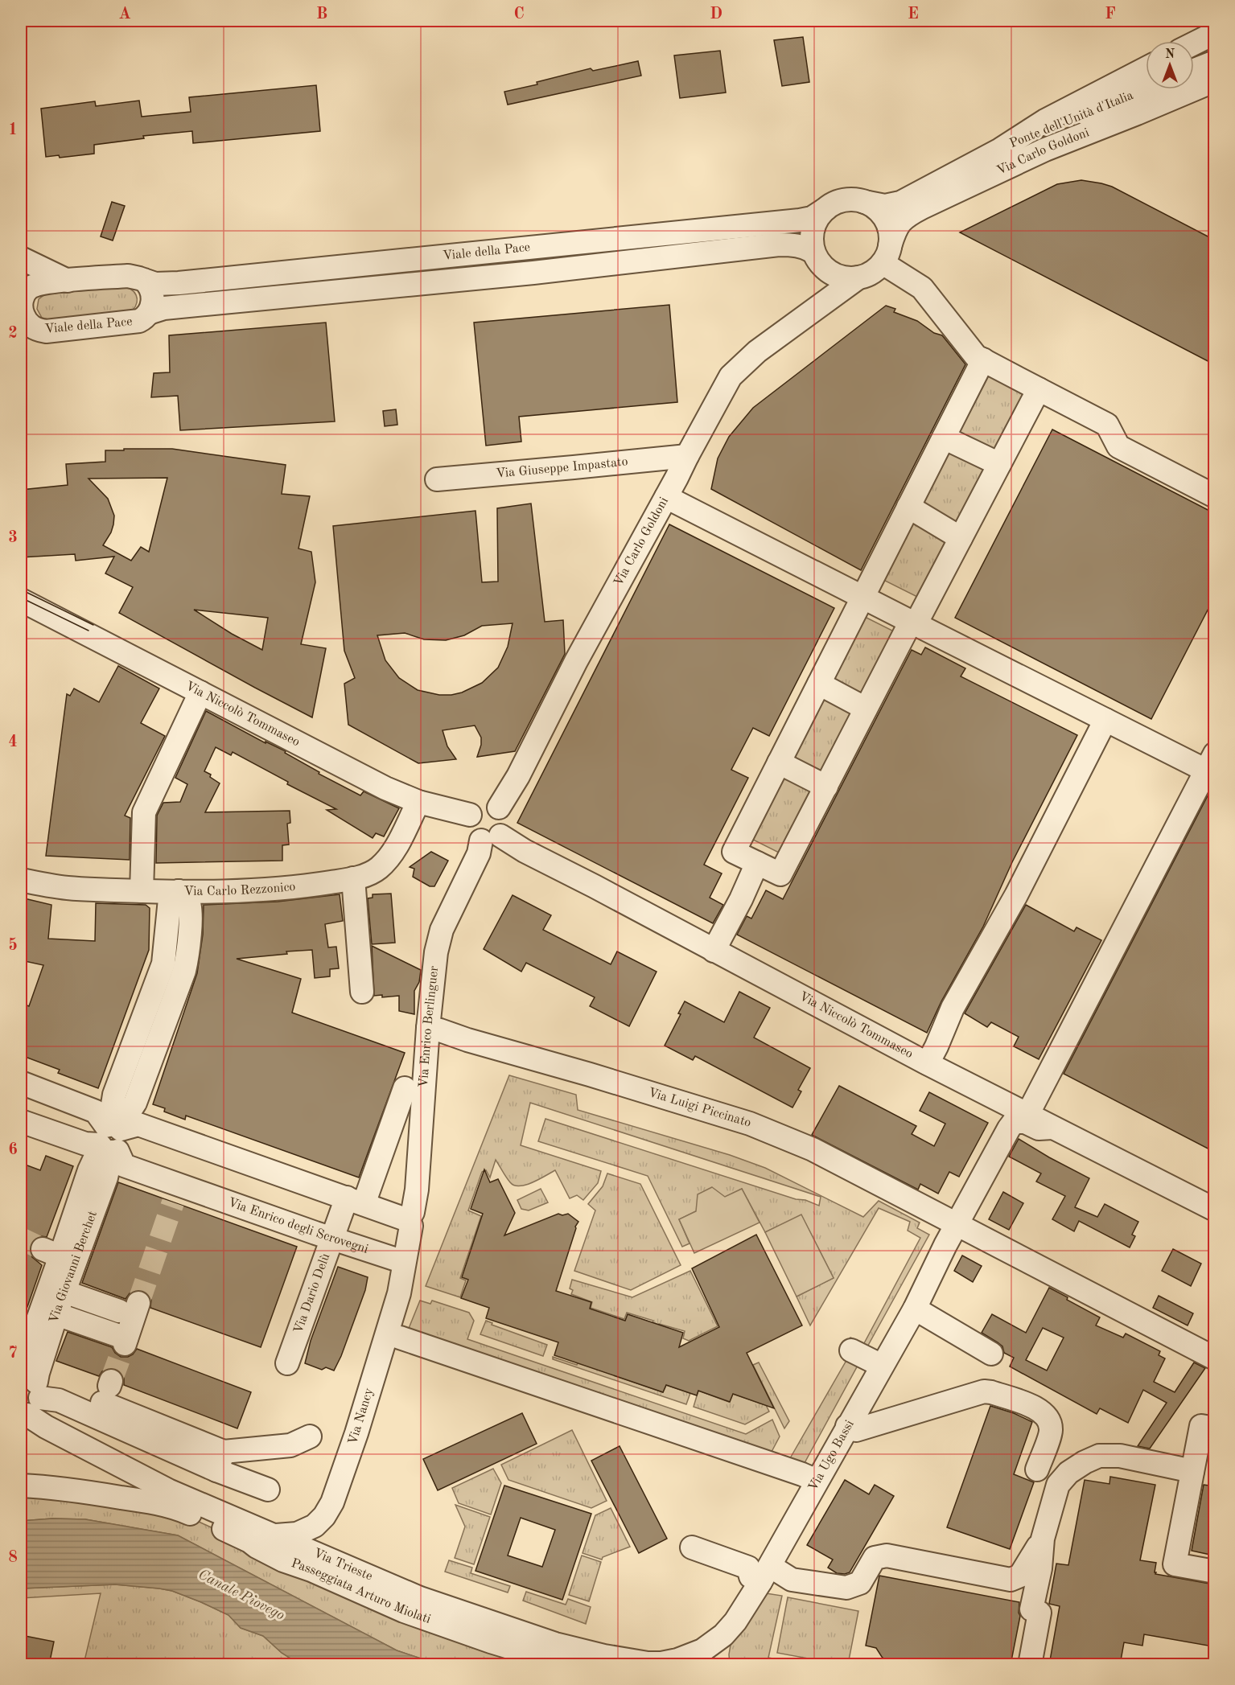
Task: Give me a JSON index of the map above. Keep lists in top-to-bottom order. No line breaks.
{"streets":{"street":["Ponte dell'Unità d'Italia","Via Carlo Goldoni","Viale della Pace","Via Giuseppe Impastato","Via Niccolò Tommaseo","Via Carlo Rezzonico","Via Enrico Berlinguer","Via Luigi Piccinato","Via Enrico degli Scrovegni","Via Giovanni Berchet","Via Dario Delù","Via Nancy","Via Ugo Bassi","Via Trieste","Passeggiata Arturo Miolati"]},"crossings":[["Ponte dell'Unità d'Italia","Via Carlo Goldoni"],["Via Carlo Goldoni","Viale della Pace"],["Via Carlo Goldoni","Via Giuseppe Impastato"],["Via Carlo Goldoni","Via Niccolò Tommaseo"],["Via Carlo Goldoni","Via Enrico Berlinguer"],["Via Niccolò Tommaseo","Via Carlo Rezzonico"],["Via Niccolò Tommaseo","Via Enrico Berlinguer"],["Via Niccolò Tommaseo","Via Ugo Bassi"],["Via Carlo Rezzonico","Via Giovanni Berchet"],["Via Enrico Berlinguer","Via Luigi Piccinato"],["Via Luigi Piccinato","Via Ugo Bassi"],["Via Enrico degli Scrovegni","Via Giovanni Berchet"],["Via Enrico degli Scrovegni","Via Dario Delù"],["Via Enrico degli Scrovegni","Via Nancy"],["Via Giovanni Berchet","Via Trieste"],["Via Nancy","Via Trieste"],["Via Ugo Bassi","Via Trieste"],["Via Trieste","Passeggiata Arturo Miolati"]],"water":["Canale Piovego"],"north":"top","grid":{"columns":["A","B","C","D","E","F"],"rows":["1","2","3","4","5","6","7","8"]}}
